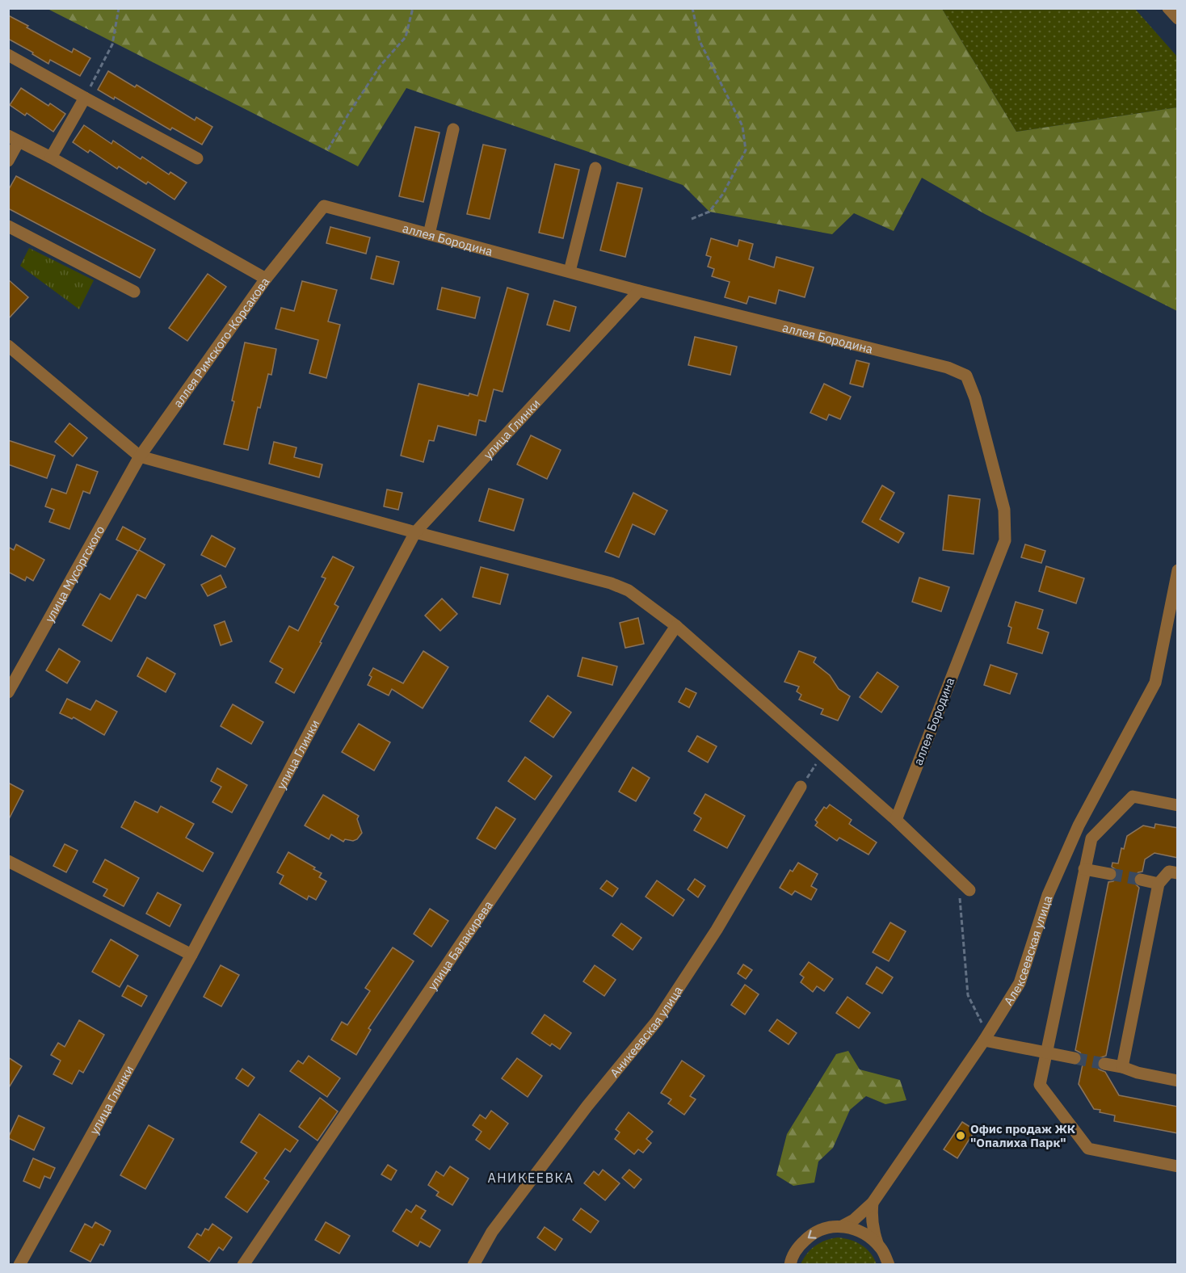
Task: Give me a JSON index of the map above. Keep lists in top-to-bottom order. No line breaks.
{"streets":{"street":["аллея Бородина","аллея Римского-Корсакова","улица Глинки","улица Мусоргского","улица Балакирева","Алексеевская улица","Аникеевская улица"]},"crossings":[["аллея Бородина","аллея Римского-Корсакова"],["аллея Бородина","улица Глинки"],["аллея Римского-Корсакова","улица Мусоргского"]],"districts":["АНИКЕЕВКА"],"places":["Офис продаж ЖК \"Опалиха Парк\""]}
